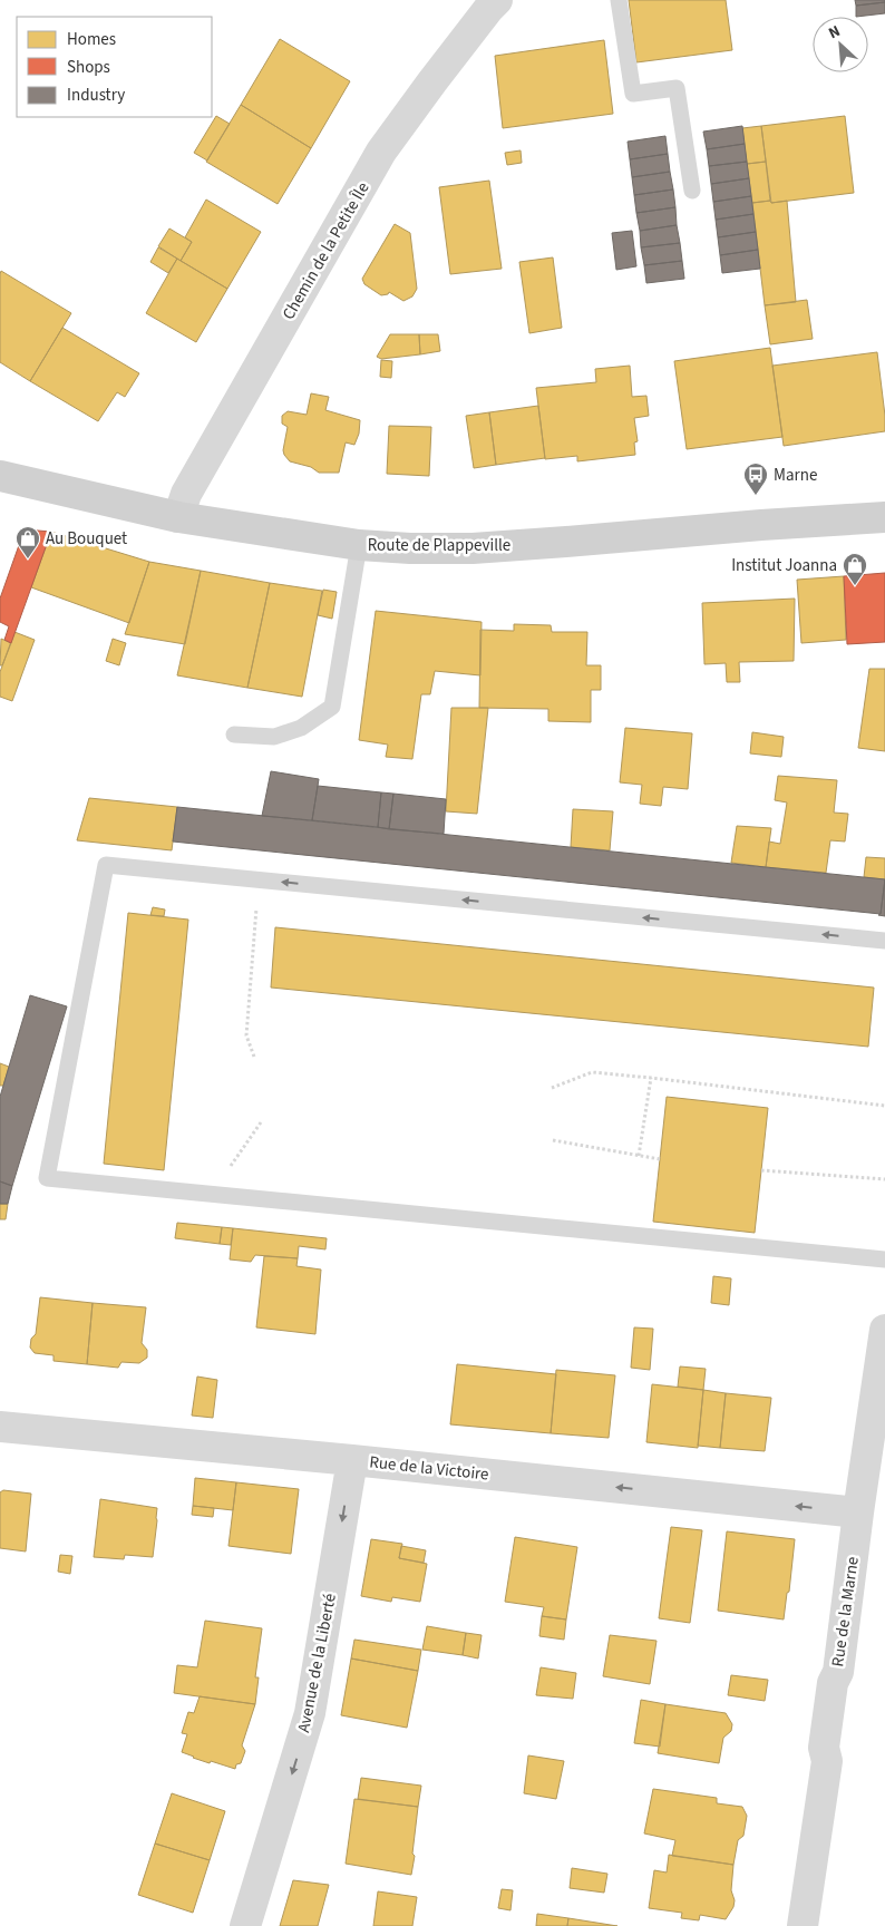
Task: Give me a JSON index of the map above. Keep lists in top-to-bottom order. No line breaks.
{"streets":{"street":["Chemin de la Petite Île","Route de Plappeville","Rue de la Victoire","Rue de la Marne","Avenue de la Liberté"]},"crossings":[["Chemin de la Petite Île","Route de Plappeville"],["Rue de la Victoire","Rue de la Marne"],["Rue de la Victoire","Avenue de la Liberté"]],"one_way":["Rue de la Victoire","Avenue de la Liberté"],"places":{"bus stop":["Marne"],"shop":["Au Bouquet","Institut Joanna"]},"legend":["Homes","Shops","Industry"],"north":"top left"}
